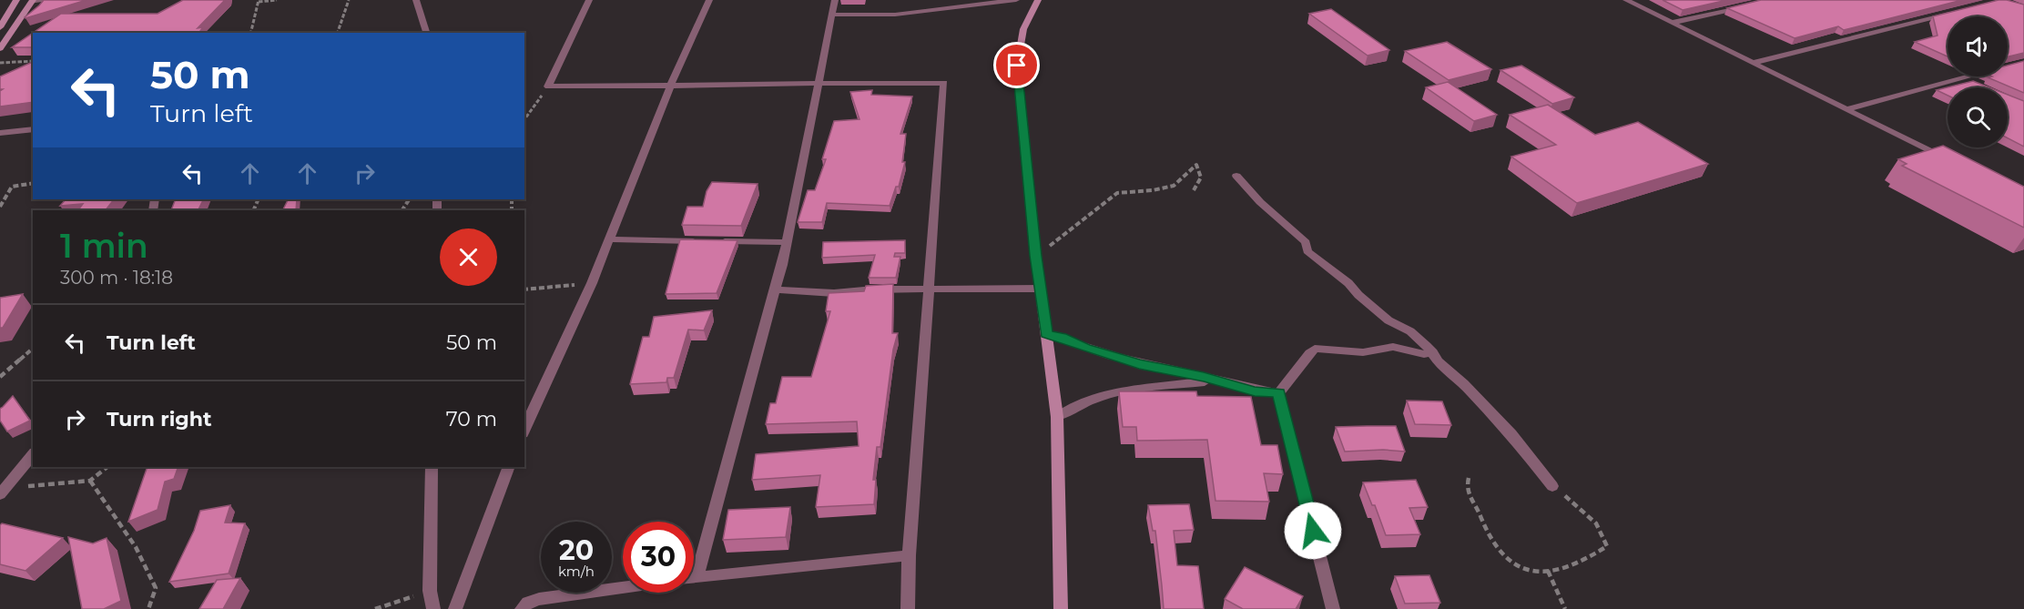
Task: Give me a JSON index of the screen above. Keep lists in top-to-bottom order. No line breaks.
{"page":{"turn":["50 m","Turn left"],"heading":["1 min","300 m · 18:18"],"list":[{"name":"Turn left","value":"50 m"},{"name":"Turn right","value":"70 m"}],"speed":"20 km/h","limit":"30"}}
